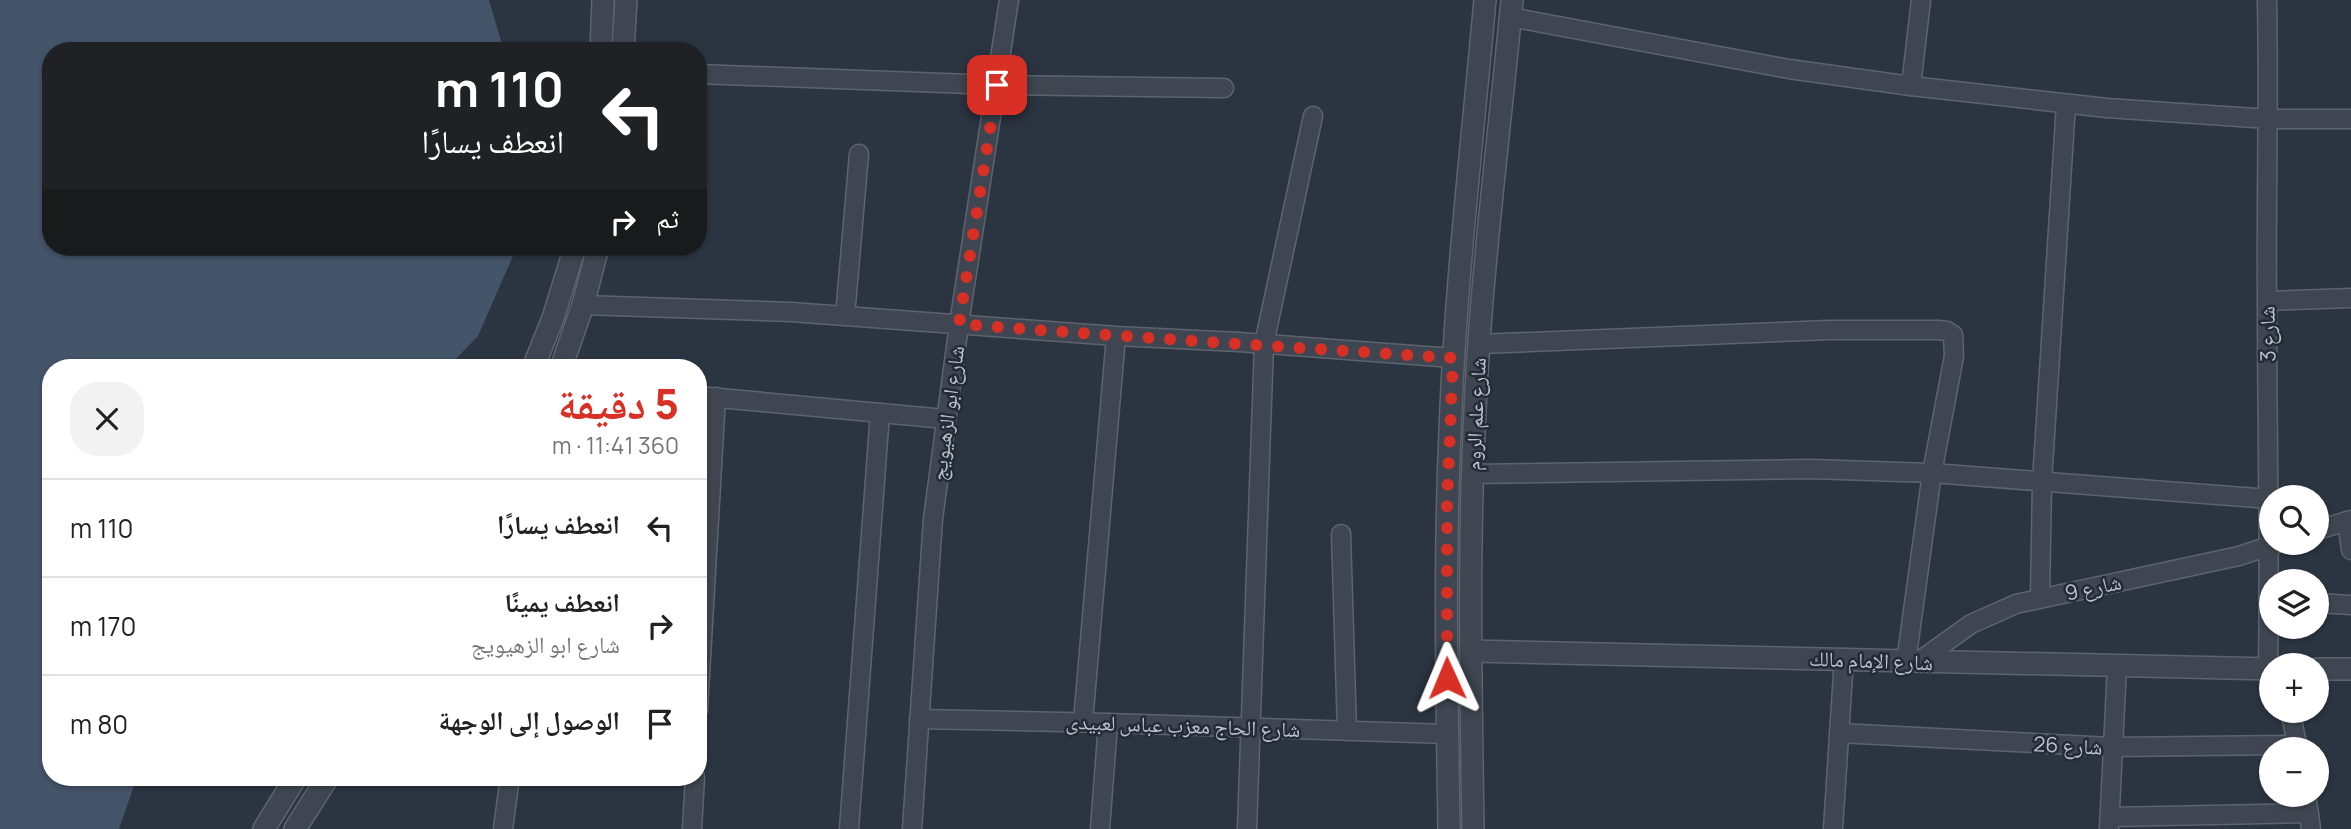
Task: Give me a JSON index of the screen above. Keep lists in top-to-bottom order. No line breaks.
{"streets":{"street":["شارع 3","شارع ابو الزهيويج","شارع علم الروم","شارع 9","شارع الإمام مالك","شارع الحاج معزب عباس لعبيدى","شارع 26"]},"crossings":[["شارع ابو الزهيويج","شارع الحاج معزب عباس لعبيدى"],["شارع علم الروم","شارع الإمام مالك"],["شارع علم الروم","شارع الحاج معزب عباس لعبيدى"],["شارع 9","شارع الإمام مالك"]],"page":{"turn":["110 m","انعطف يسارًا"],"then":"ثم","heading":["5 دقيقة","360 m · 11:41"],"list":[{"name":"انعطف يسارًا","value":"110 m"},{"name":"انعطف يمينًا","note":"شارع ابو الزهيويج","value":"170 m"},{"name":"الوصول إلى الوجهة","value":"80 m"}],"map_buttons":["+","−"]}}
